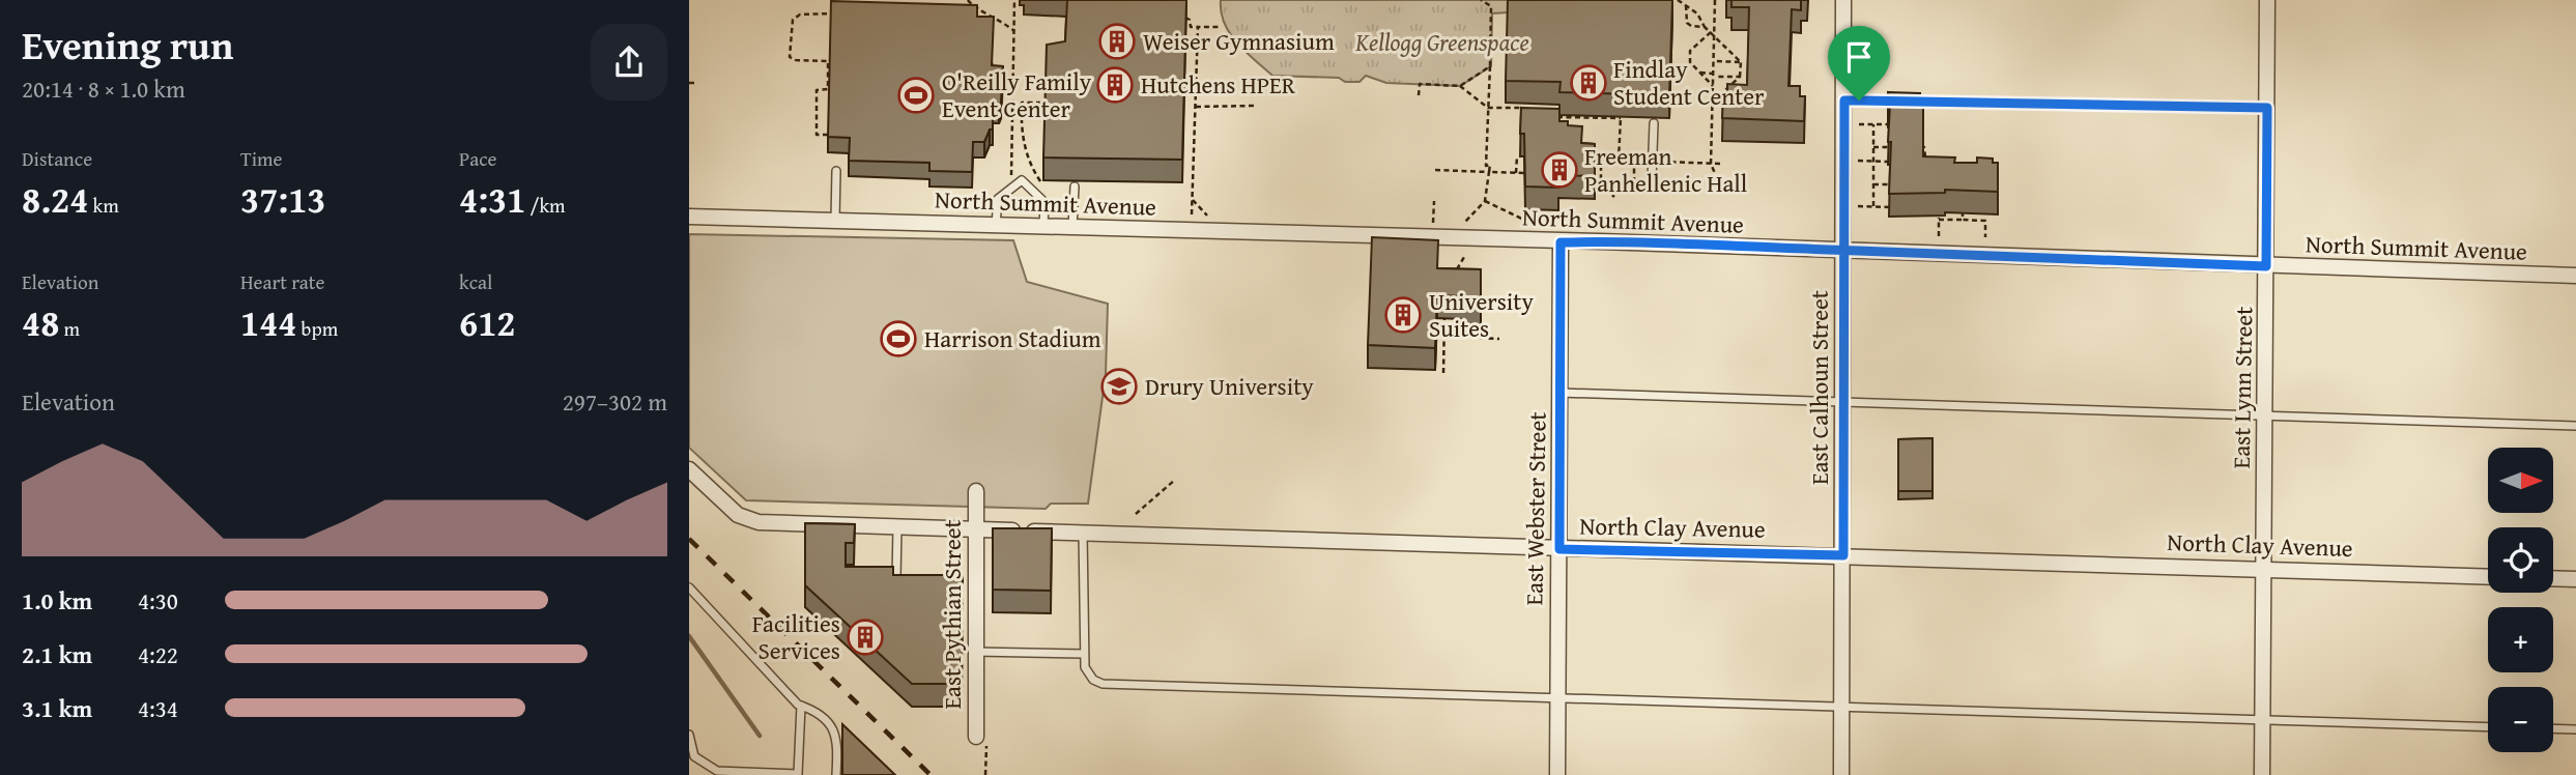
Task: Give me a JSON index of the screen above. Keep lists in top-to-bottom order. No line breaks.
{"streets":{"street":["North Summit Avenue","East Calhoun Street","East Lynn Street","East Webster Street","North Clay Avenue","East Pythian Street"]},"crossings":[["North Summit Avenue","East Calhoun Street"],["North Summit Avenue","East Lynn Street"],["North Summit Avenue","East Webster Street"],["East Calhoun Street","North Clay Avenue"],["East Lynn Street","North Clay Avenue"],["East Webster Street","North Clay Avenue"],["North Clay Avenue","East Pythian Street"]],"parks":["Kellogg Greenspace"],"places":{"building":["Weiser Gymnasium","Findlay Student Center","Hutchens HPER","Freeman Panhellenic Hall","University Suites","Facilities Services"],"sports":["O'Reilly Family Event Center","Harrison Stadium"],"school or university":["Drury University"]},"north":"right","page":{"heading":["Evening run","20:14 · 8 × 1.0 km"],"stats":[["Distance","8.24 km"],["Time","37:13"],["Pace","4:31 /km"],["Elevation","48 m"],["Heart rate","144 bpm"],["kcal","612"]],"chart":["Elevation","297–302 m"],"map_buttons":["+","−"],"list":[{"name":"1.0 km","note":"4:30"},{"name":"2.1 km","note":"4:22"},{"name":"3.1 km","note":"4:34"}]}}
